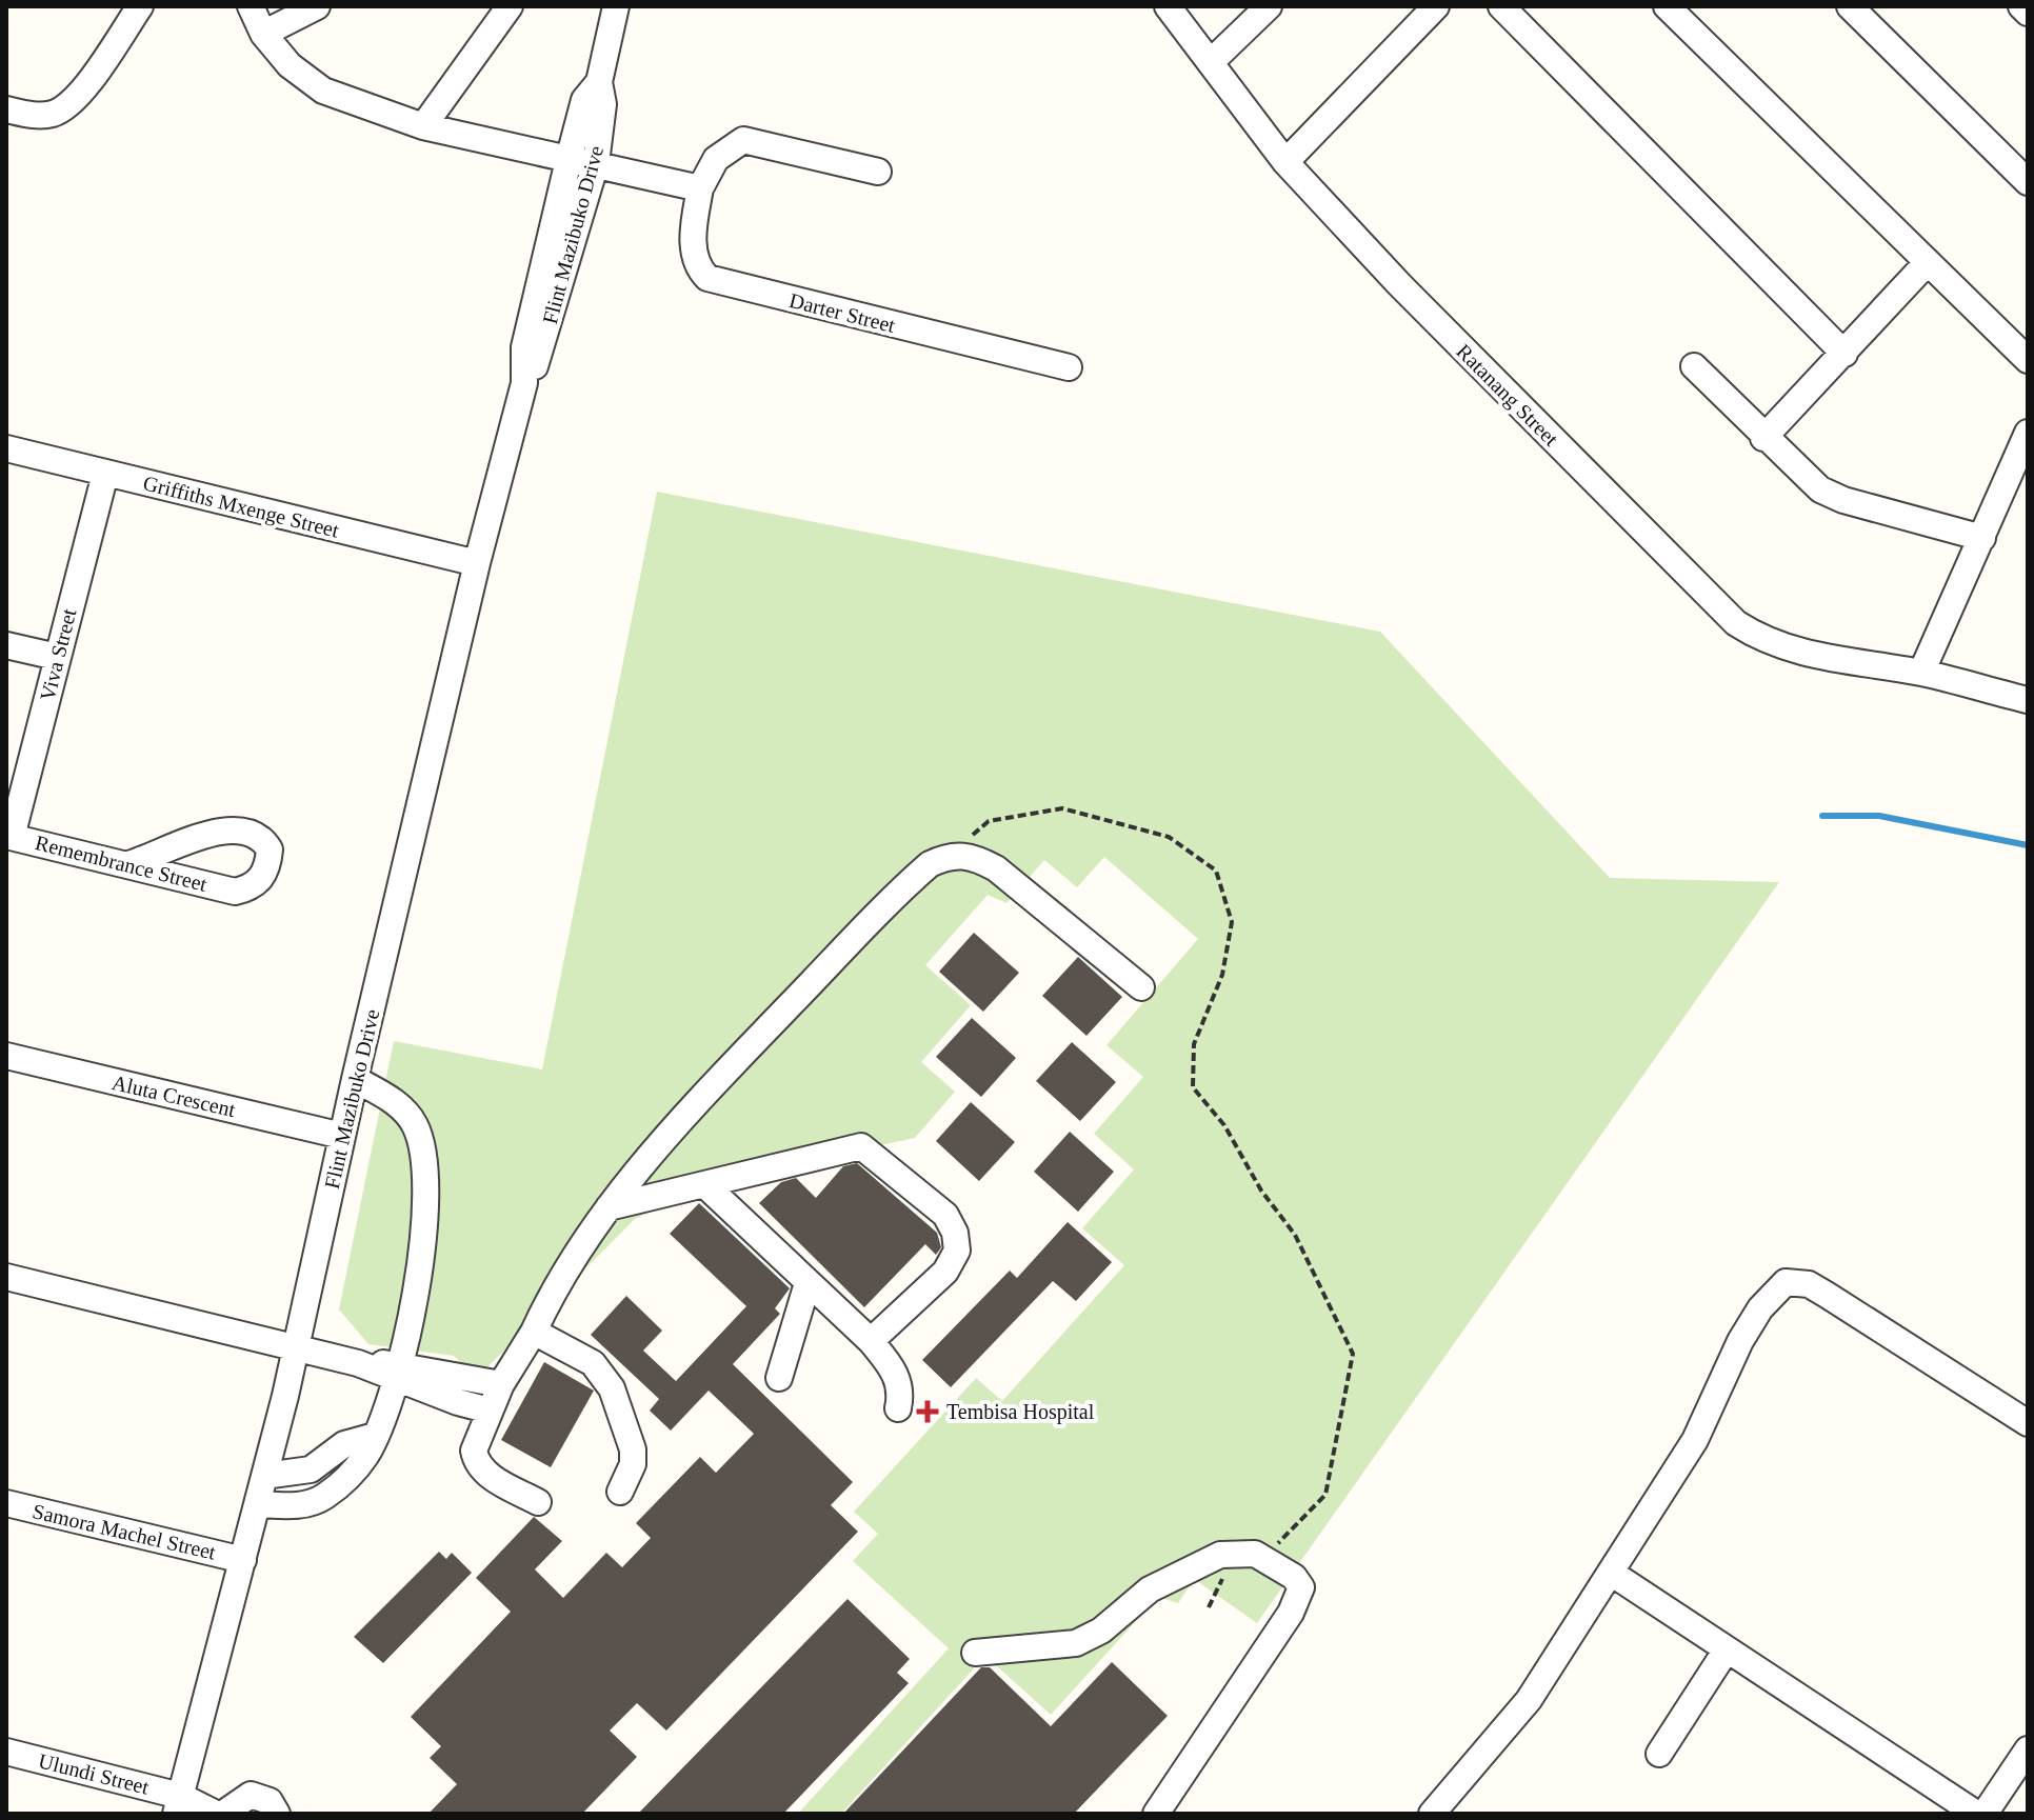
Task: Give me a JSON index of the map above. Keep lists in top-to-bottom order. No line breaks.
{"streets":{"street":["Flint Mazibuko Drive","Darter Street","Ratanang Street","Griffiths Mxenge Street","Viva Street","Remembrance Street","Aluta Crescent","Samora Machel Street","Ulundi Street"]},"crossings":[["Flint Mazibuko Drive","Griffiths Mxenge Street"],["Flint Mazibuko Drive","Aluta Crescent"],["Flint Mazibuko Drive","Samora Machel Street"],["Flint Mazibuko Drive","Ulundi Street"],["Griffiths Mxenge Street","Viva Street"],["Viva Street","Remembrance Street"]],"places":{"health":["Tembisa Hospital"]}}
